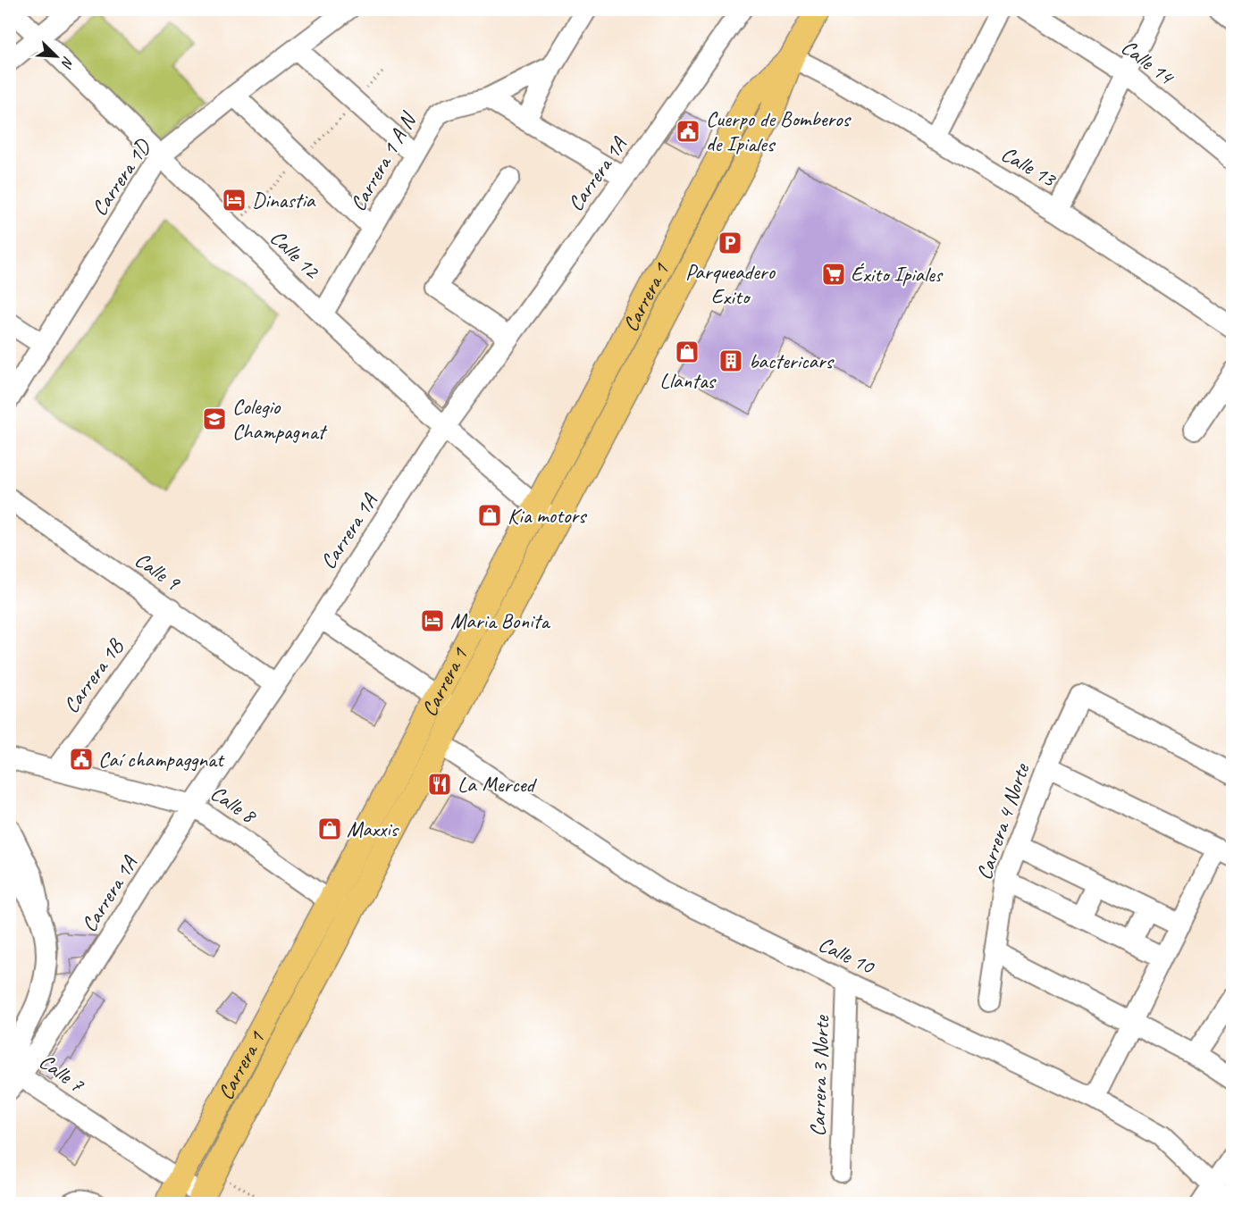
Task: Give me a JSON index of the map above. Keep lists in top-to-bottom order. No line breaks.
{"streets":{"main road":["Carrera 1"],"street":["Calle 14","Carrera 1 A N","Calle 13","Carrera 1A","Carrera 1D","Calle 12","Calle 9","Carrera 1B","Calle 8","Carrera 4 Norte","Calle 10","Calle 7","Carrera 3 Norte"]},"crossings":[["Carrera 1 A N","Calle 12"],["Calle 13","Carrera 1"],["Carrera 1A","Calle 12"],["Carrera 1A","Calle 9"],["Carrera 1A","Calle 8"],["Carrera 1A","Calle 7"],["Carrera 1D","Calle 12"],["Calle 12","Carrera 1"],["Carrera 1","Calle 8"],["Carrera 1","Calle 10"],["Carrera 1","Calle 7"],["Calle 9","Carrera 1B"],["Carrera 1B","Calle 8"],["Calle 10","Carrera 3 Norte"]],"places":{"public building":["Cuerpo de Bomberos de Ipiales","Caí champaggnat"],"hotel":["Dinastia","Maria Bonita"],"parking":["Parqueadero Exito"],"supermarket":["Éxito Ipiales"],"shop":["Llantas","Kia motors","Maxxis"],"building":["bactericars"],"school or university":["Colegio Champagnat"],"restaurant":["La Merced"]},"north":"bottom right"}
